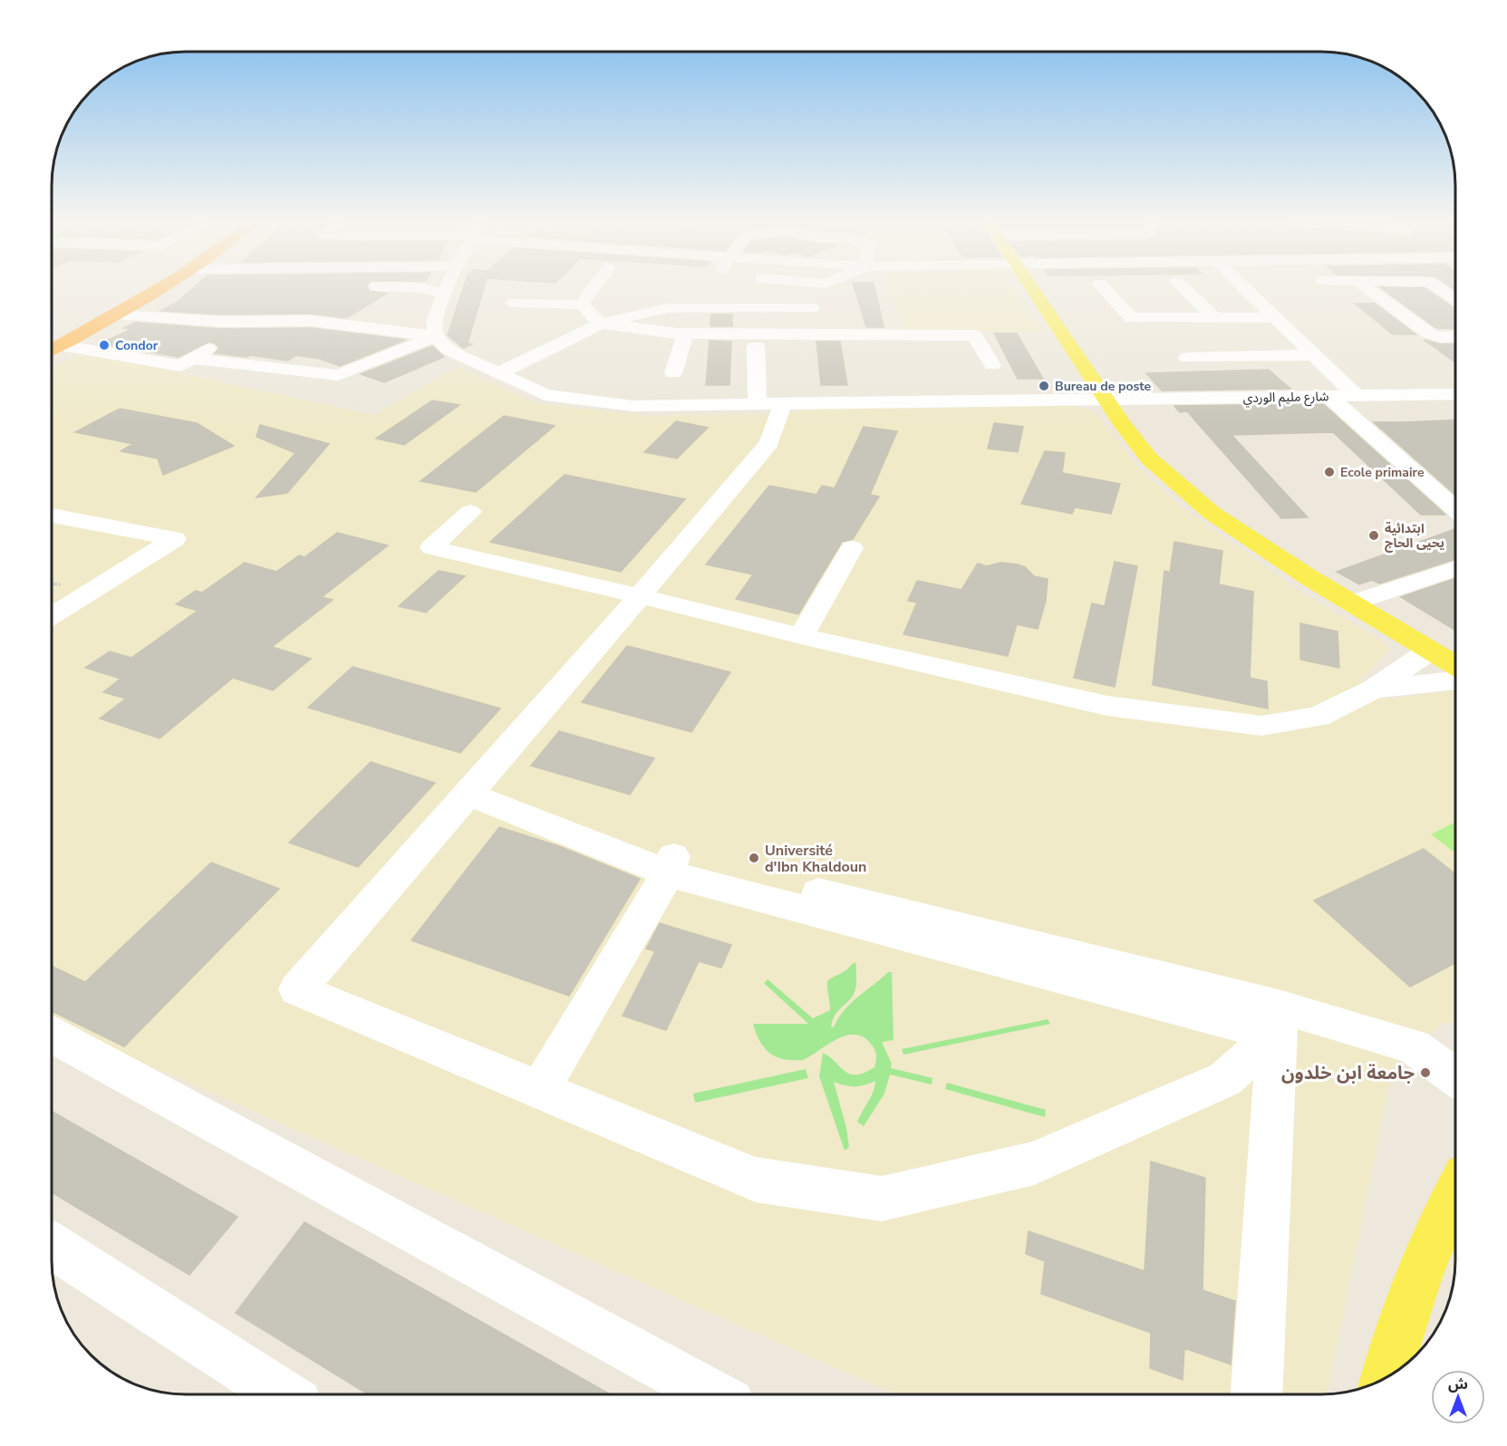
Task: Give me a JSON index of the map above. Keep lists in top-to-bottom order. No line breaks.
{"streets":{"street":["شارع مليم الوردي"]},"places":["Condor","Bureau de poste","Ecole primaire","ابتدائية يحيى الحاج","Université d'Ibn Khaldoun","جامعة ابن خلدون"],"north":"top"}
